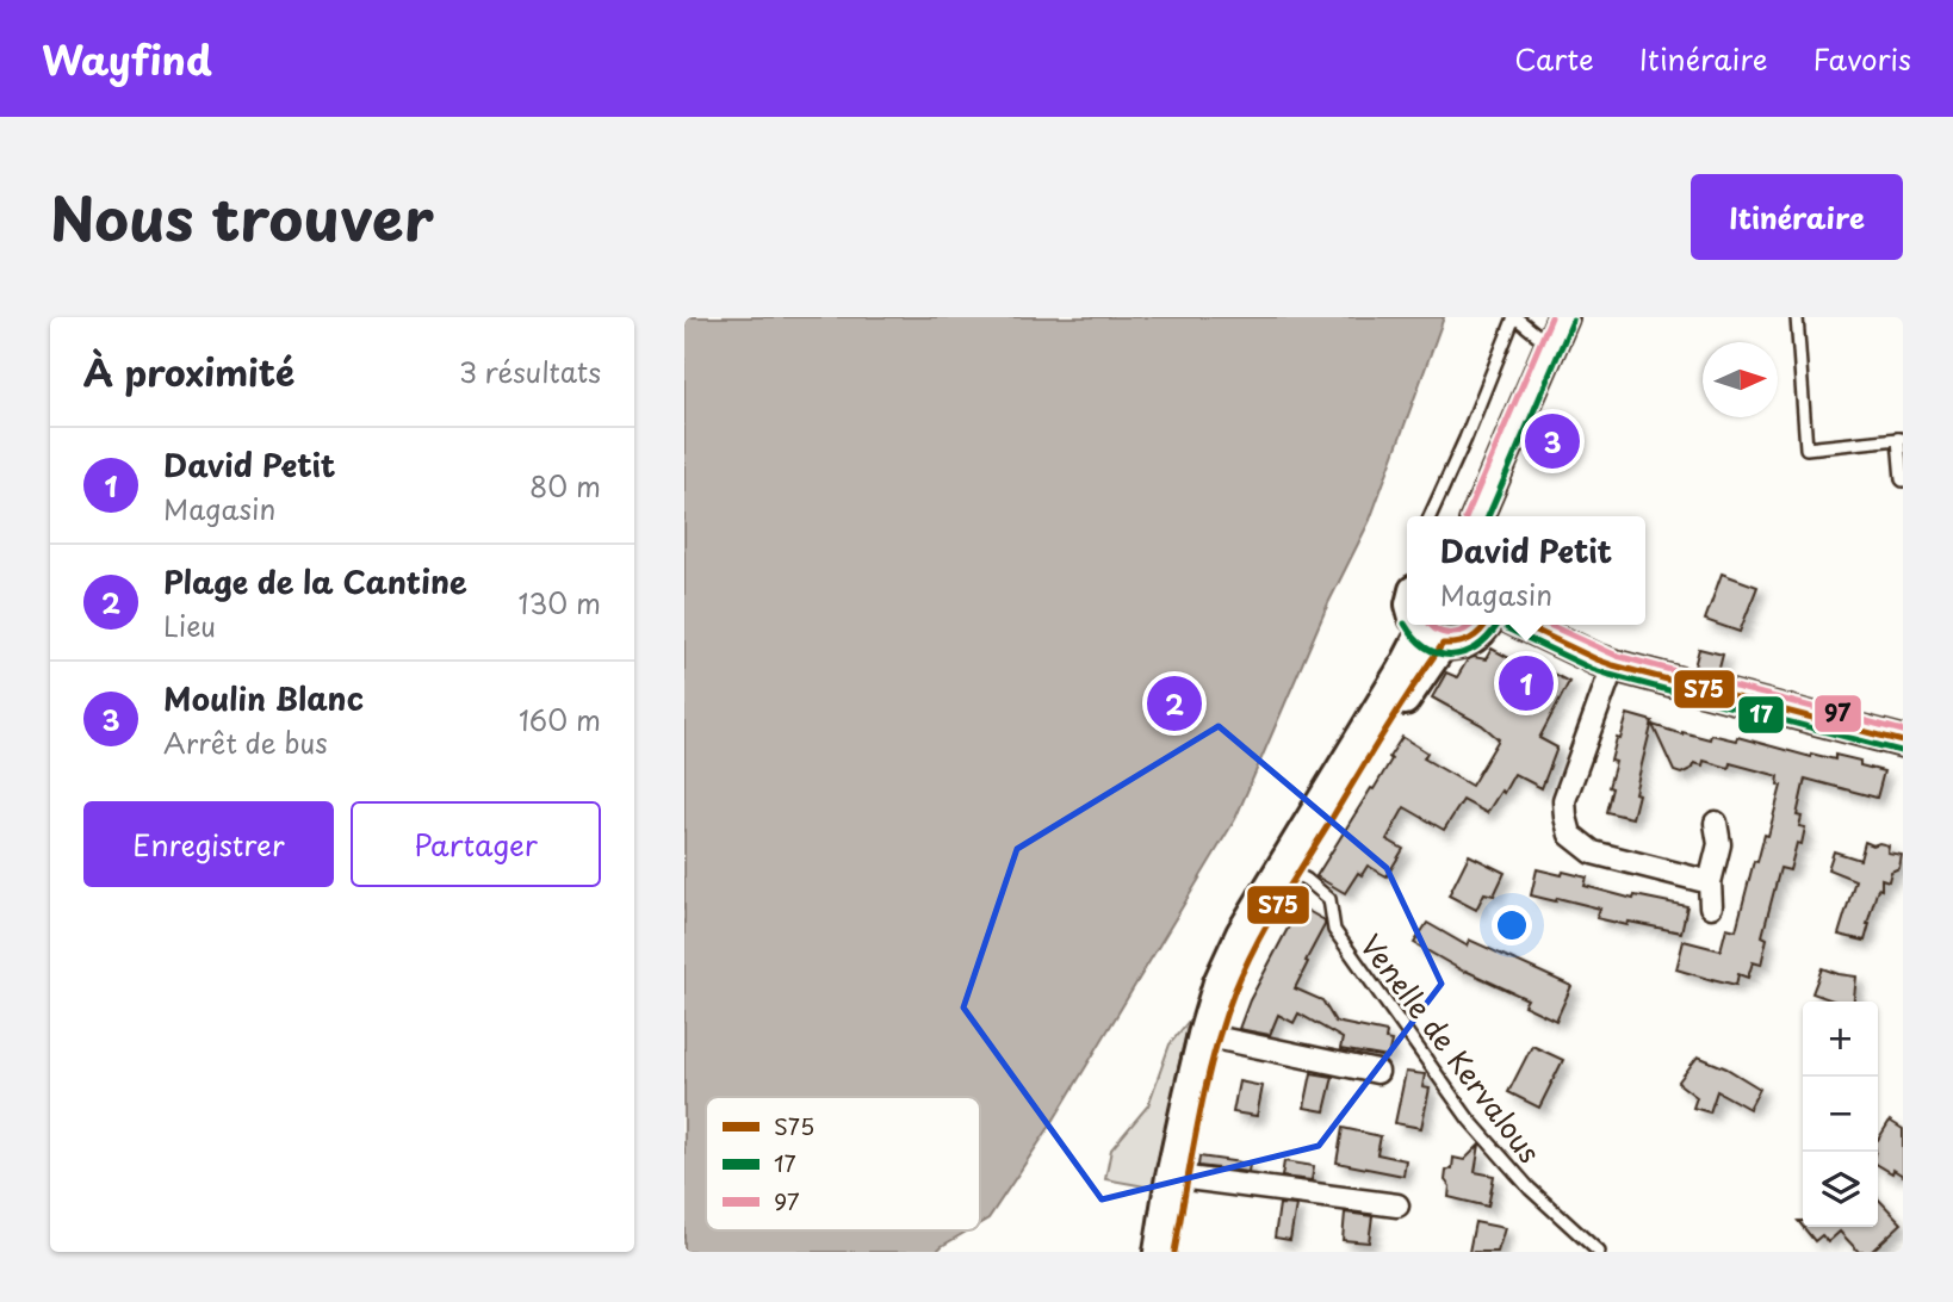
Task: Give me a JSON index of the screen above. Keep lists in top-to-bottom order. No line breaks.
{"streets":{"lane":["Venelle de Kervalous"]},"lines":["transit line 97","transit line 17","transit line S75"],"legend":["S75","17","97"],"north":"right","page":{"header":"Wayfind","nav":["Carte","Itinéraire","Favoris"],"title":"Nous trouver","buttons":["Itinéraire",["Enregistrer","Partager"]],"heading":["À proximité","3 résultats"],"pins":["3","1","2"],"list":[{"mark":"1","name":"David Petit","note":"Magasin","value":"80 m"},{"mark":"2","name":"Plage de la Cantine","note":"Lieu","value":"130 m"},{"mark":"3","name":"Moulin Blanc","note":"Arrêt de bus","value":"160 m"}],"popup":["David Petit","Magasin"],"map_buttons":["+","−"]}}
